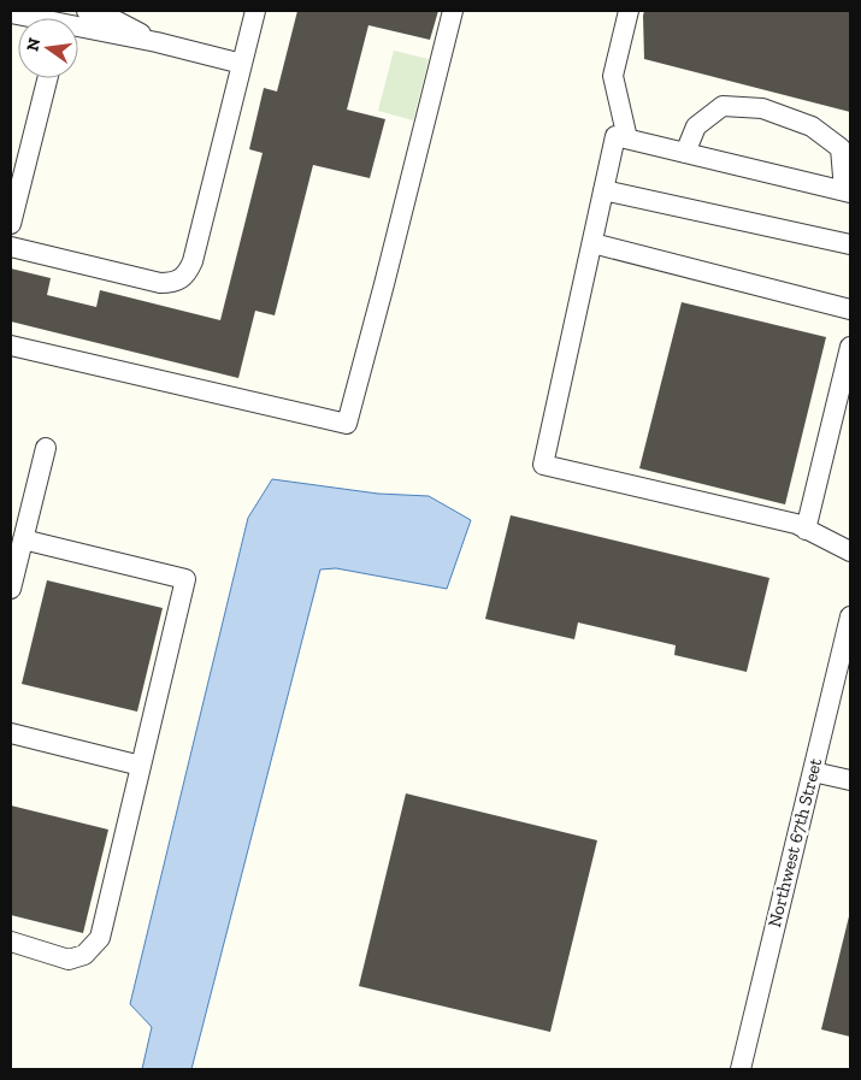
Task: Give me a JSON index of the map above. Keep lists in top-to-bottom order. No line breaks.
{"streets":{"street":["Northwest 67th Street"]},"north":"left"}
